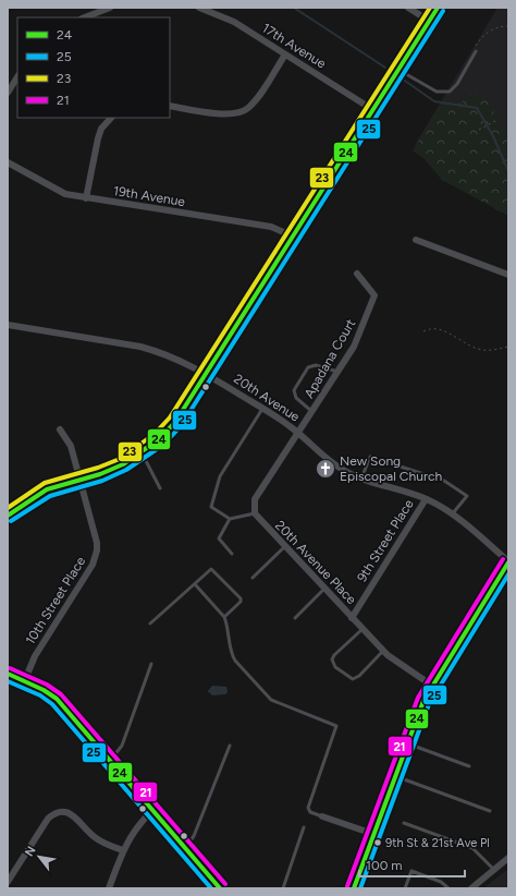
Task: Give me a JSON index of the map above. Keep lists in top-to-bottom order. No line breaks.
{"streets":{"street":["17th Avenue","19th Avenue","Apadana Court","20th Avenue","9th Street Place","20th Avenue Place","10th Street Place"]},"crossings":[["Apadana Court","20th Avenue"],["20th Avenue","9th Street Place"],["9th Street Place","20th Avenue Place"]],"places":{"church":["New Song Episcopal Church"],"other":["9th St & 21st Ave Pl"]},"lines":["transit line 24","transit line 23","transit line 25","transit line 21"],"legend":["24","25","23","21"],"scale_bar":"100 m","north":"top left"}
